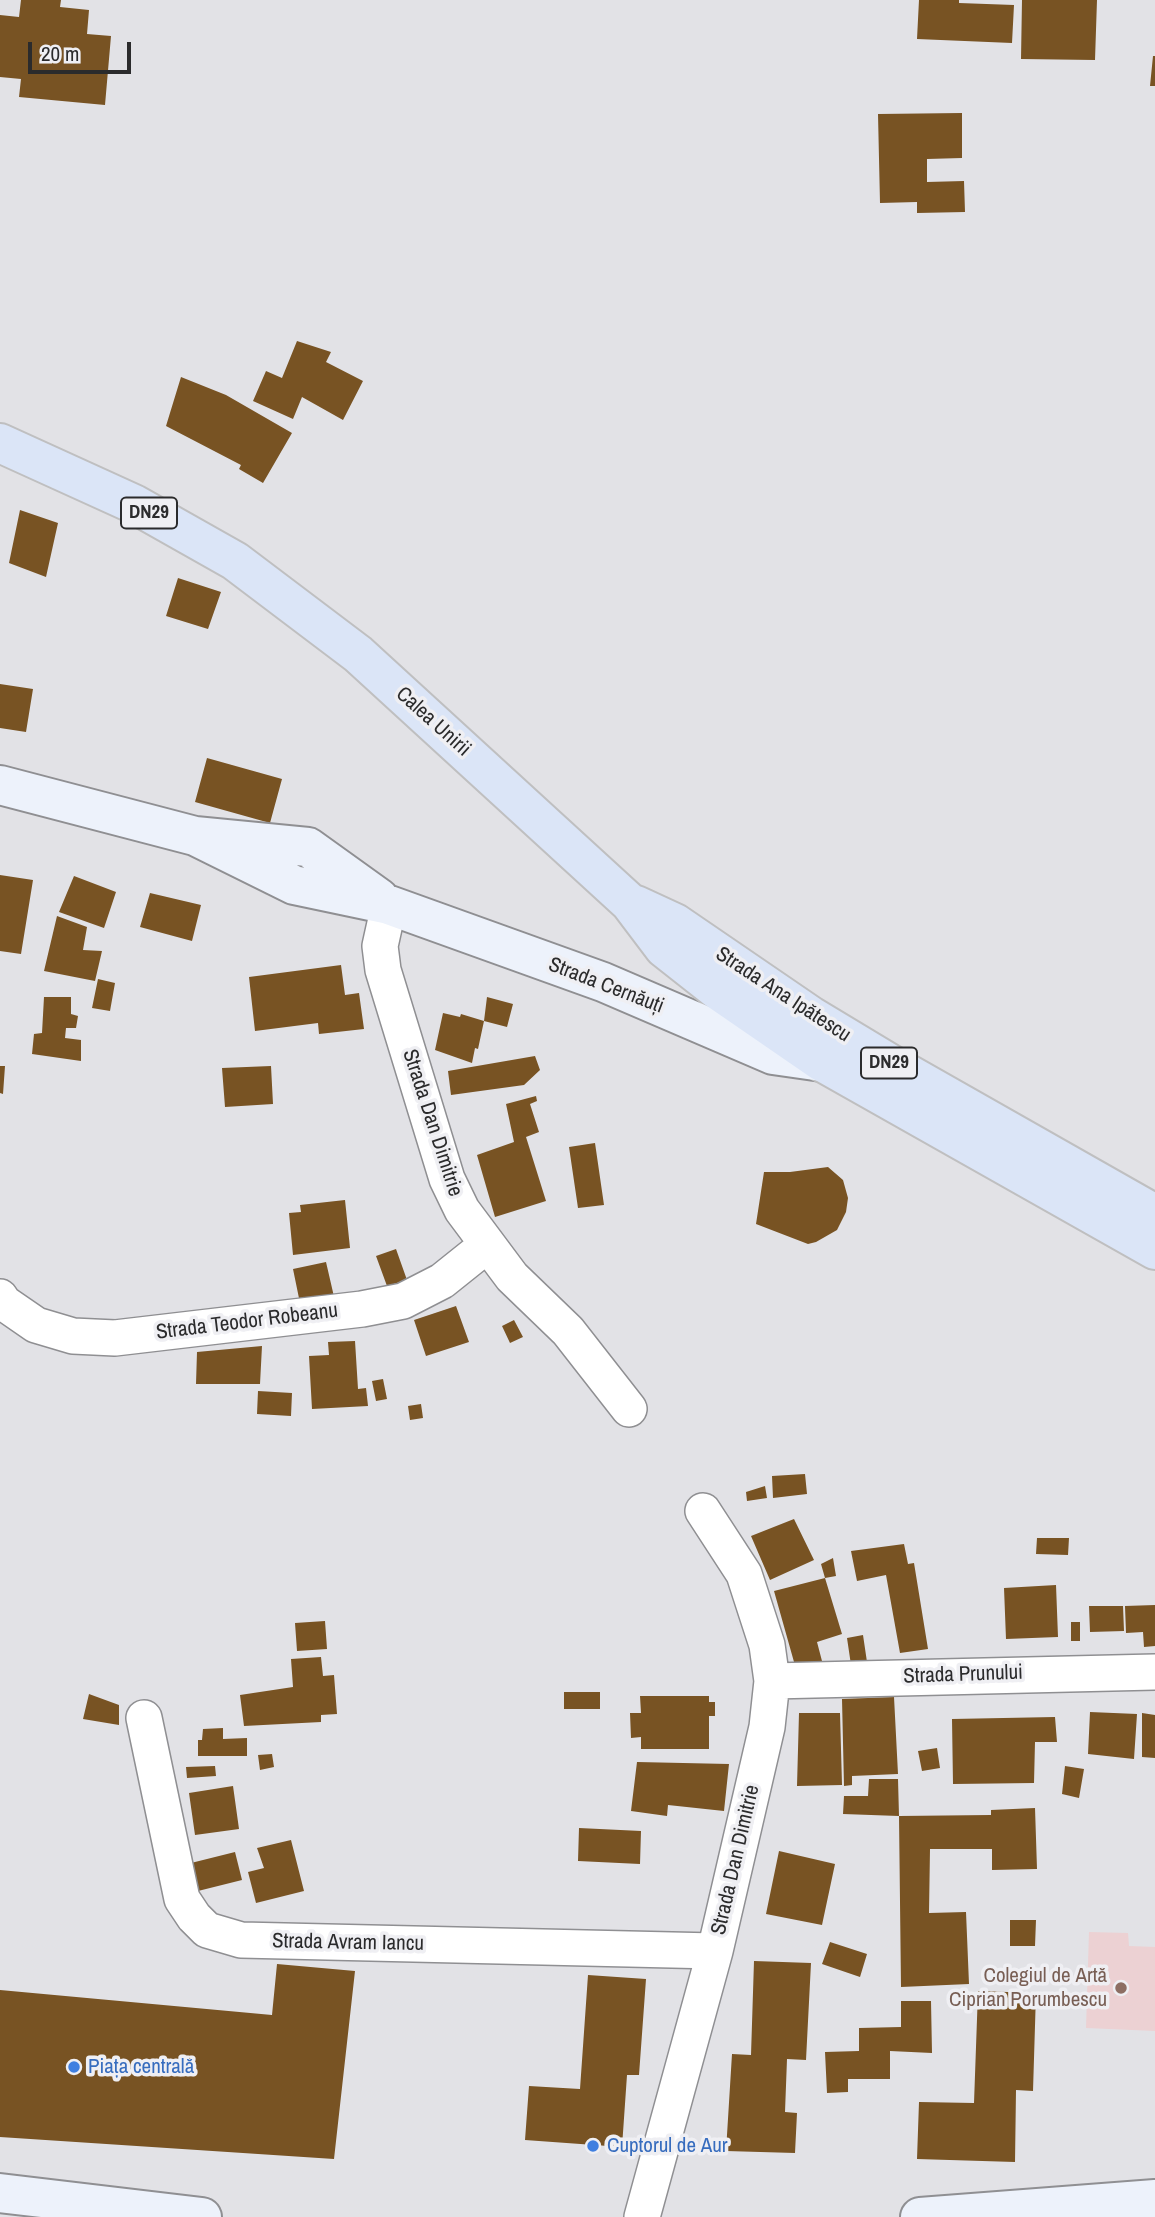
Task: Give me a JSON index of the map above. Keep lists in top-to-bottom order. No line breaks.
{"streets":{"main road":["DN29","Calea Unirii","Strada Ana Ipătescu"],"street":["Strada Cernăuți","Strada Dan Dimitrie","Strada Teodor Robeanu","Strada Prunului","Strada Avram Iancu"]},"crossings":[["Calea Unirii","Strada Cernăuți"],["Calea Unirii","Strada Ana Ipătescu"],["Strada Cernăuți","Strada Ana Ipătescu"],["Strada Cernăuți","Strada Dan Dimitrie"],["Strada Dan Dimitrie","Strada Teodor Robeanu"],["Strada Dan Dimitrie","Strada Prunului"],["Strada Dan Dimitrie","Strada Avram Iancu"]],"places":["Colegiul de Artă Ciprian Porumbescu","Piața centrală","Cuptorul de Aur"],"scale_bar":"20 m"}
